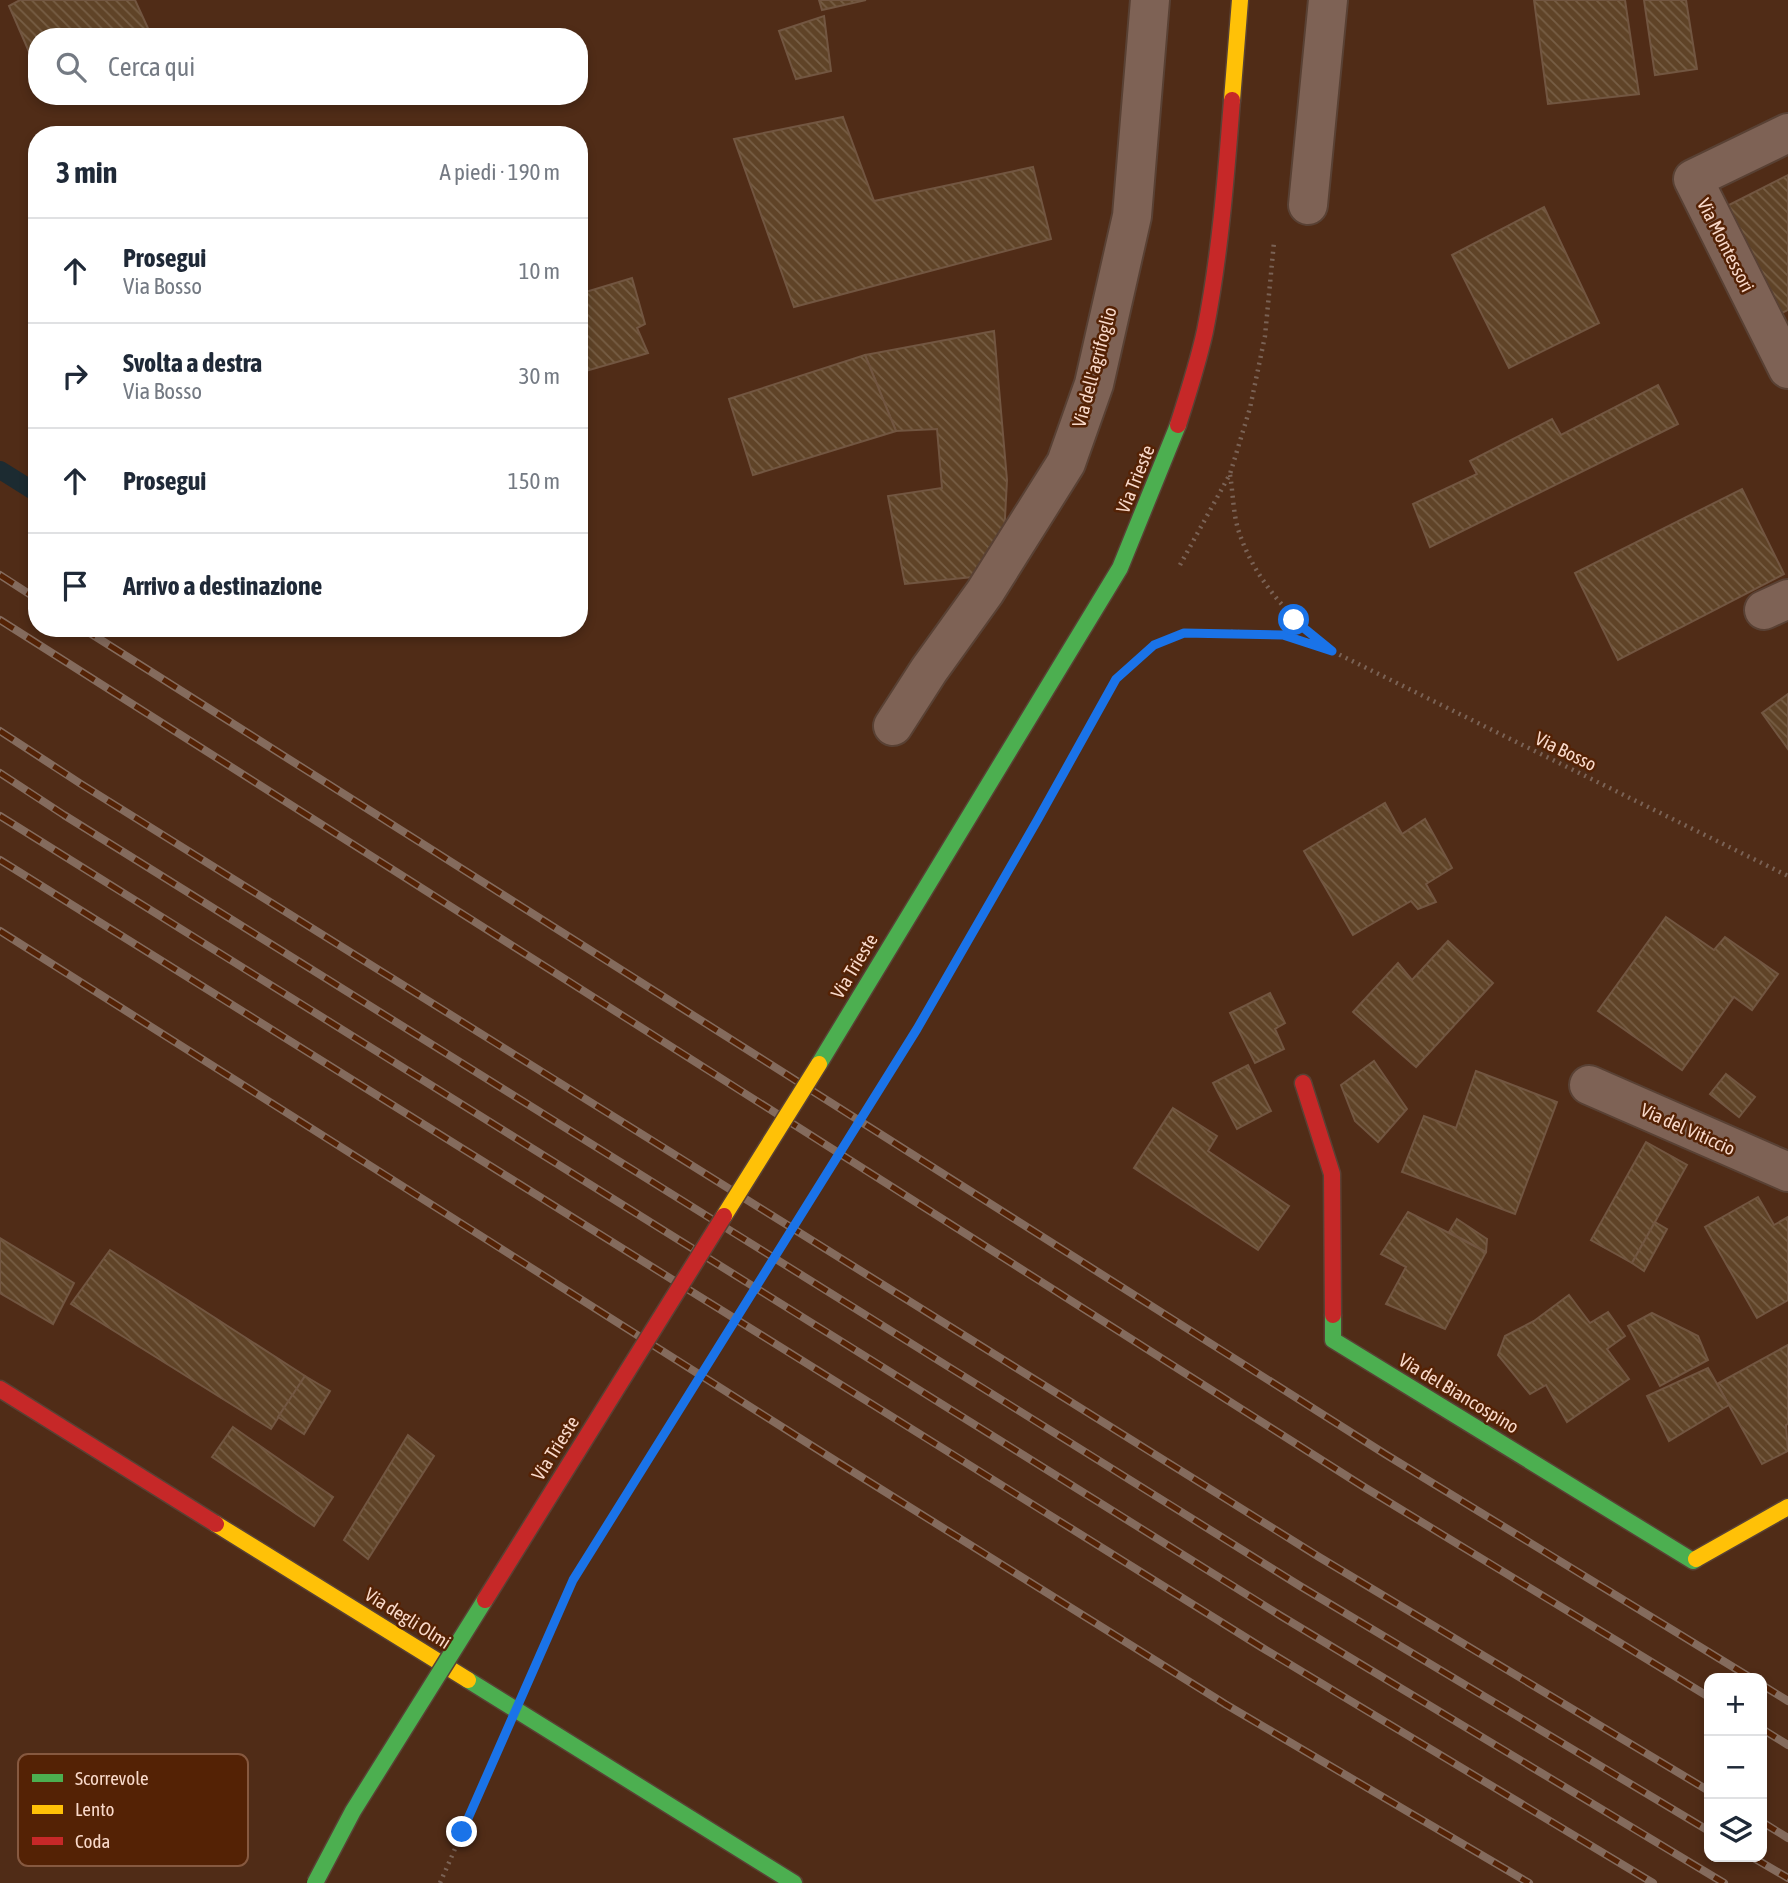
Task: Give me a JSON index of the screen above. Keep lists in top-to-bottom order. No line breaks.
{"streets":{"street":["Via Montessori","Via dell'agrifoglio","Via Trieste","Via del Viticcio","Via del Biancospino","Via degli Olmi"],"path":["Via Bosso"]},"legend":["Scorrevole","Lento","Coda"],"page":{"search":"Cerca qui","heading":["3 min","A piedi · 190 m"],"list":[["Prosegui","Via Bosso","10 m"],["Svolta a destra","Via Bosso","30 m"],["Prosegui","150 m"],"Arrivo a destinazione"],"map_buttons":["+","−"]}}
